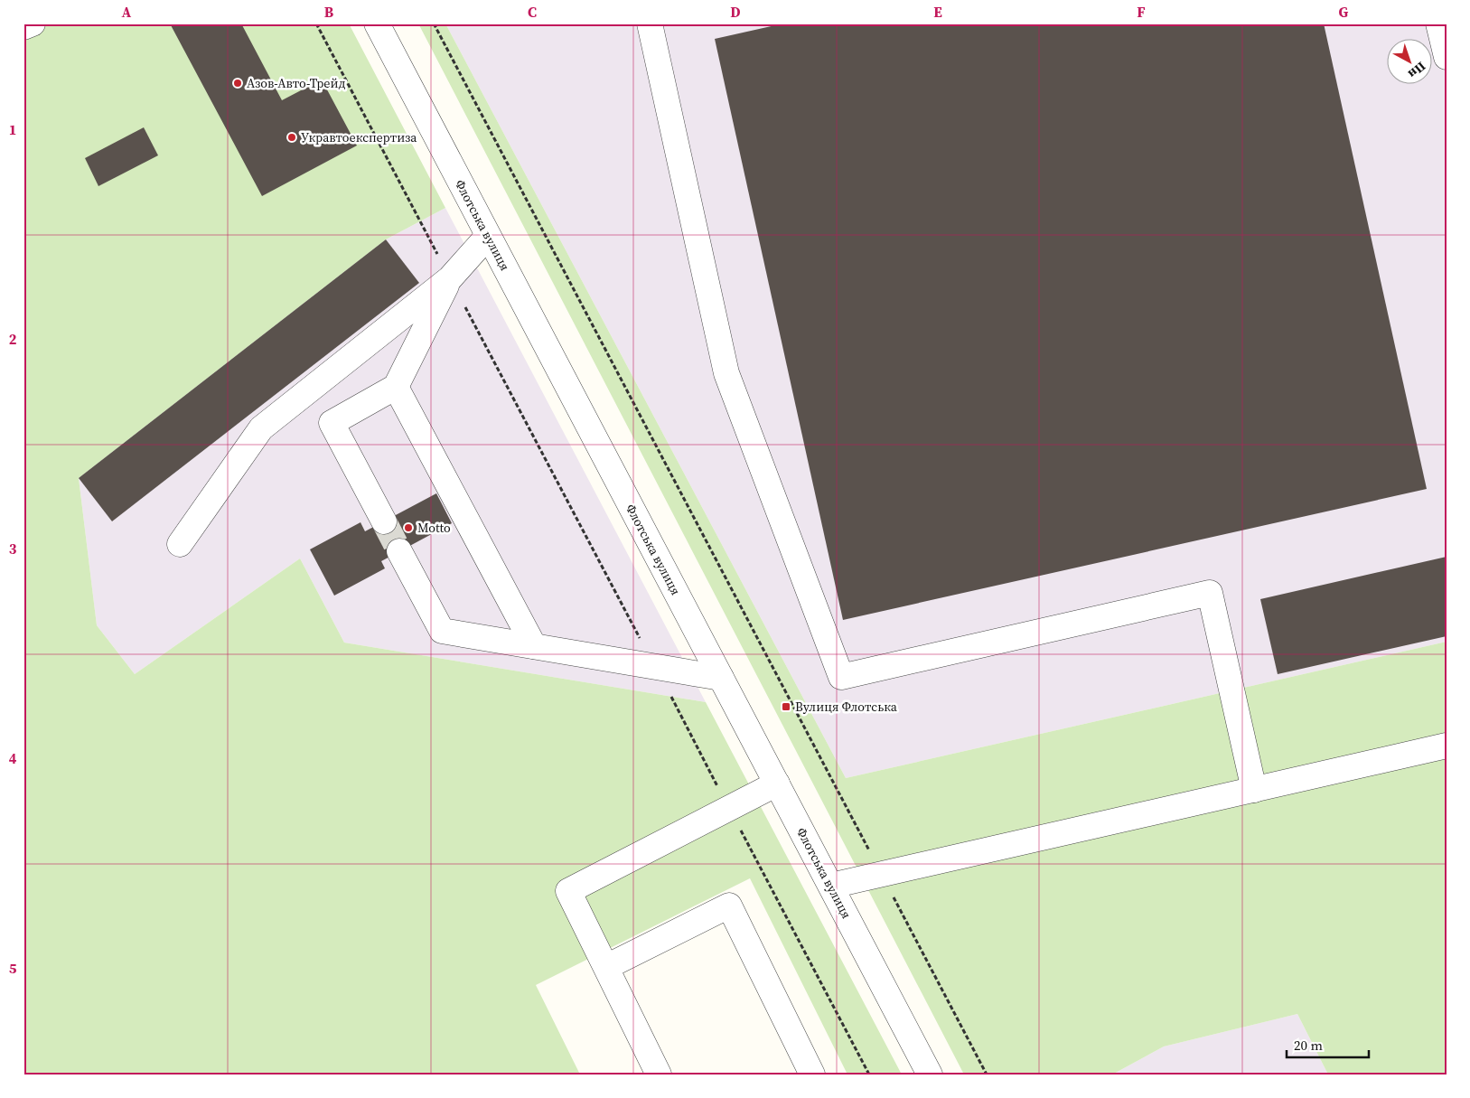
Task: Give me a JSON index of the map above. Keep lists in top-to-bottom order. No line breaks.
{"streets":{"street":["Флотська вулиця"]},"places":{"other":["Азов-Авто-Трейд","Укравтоекспертиза","Motto"],"transit":["Вулиця Флотська"]},"scale_bar":"20 m","north":"bottom right","grid":{"columns":["A","B","C","D","E","F","G"],"rows":["1","2","3","4","5"]}}
